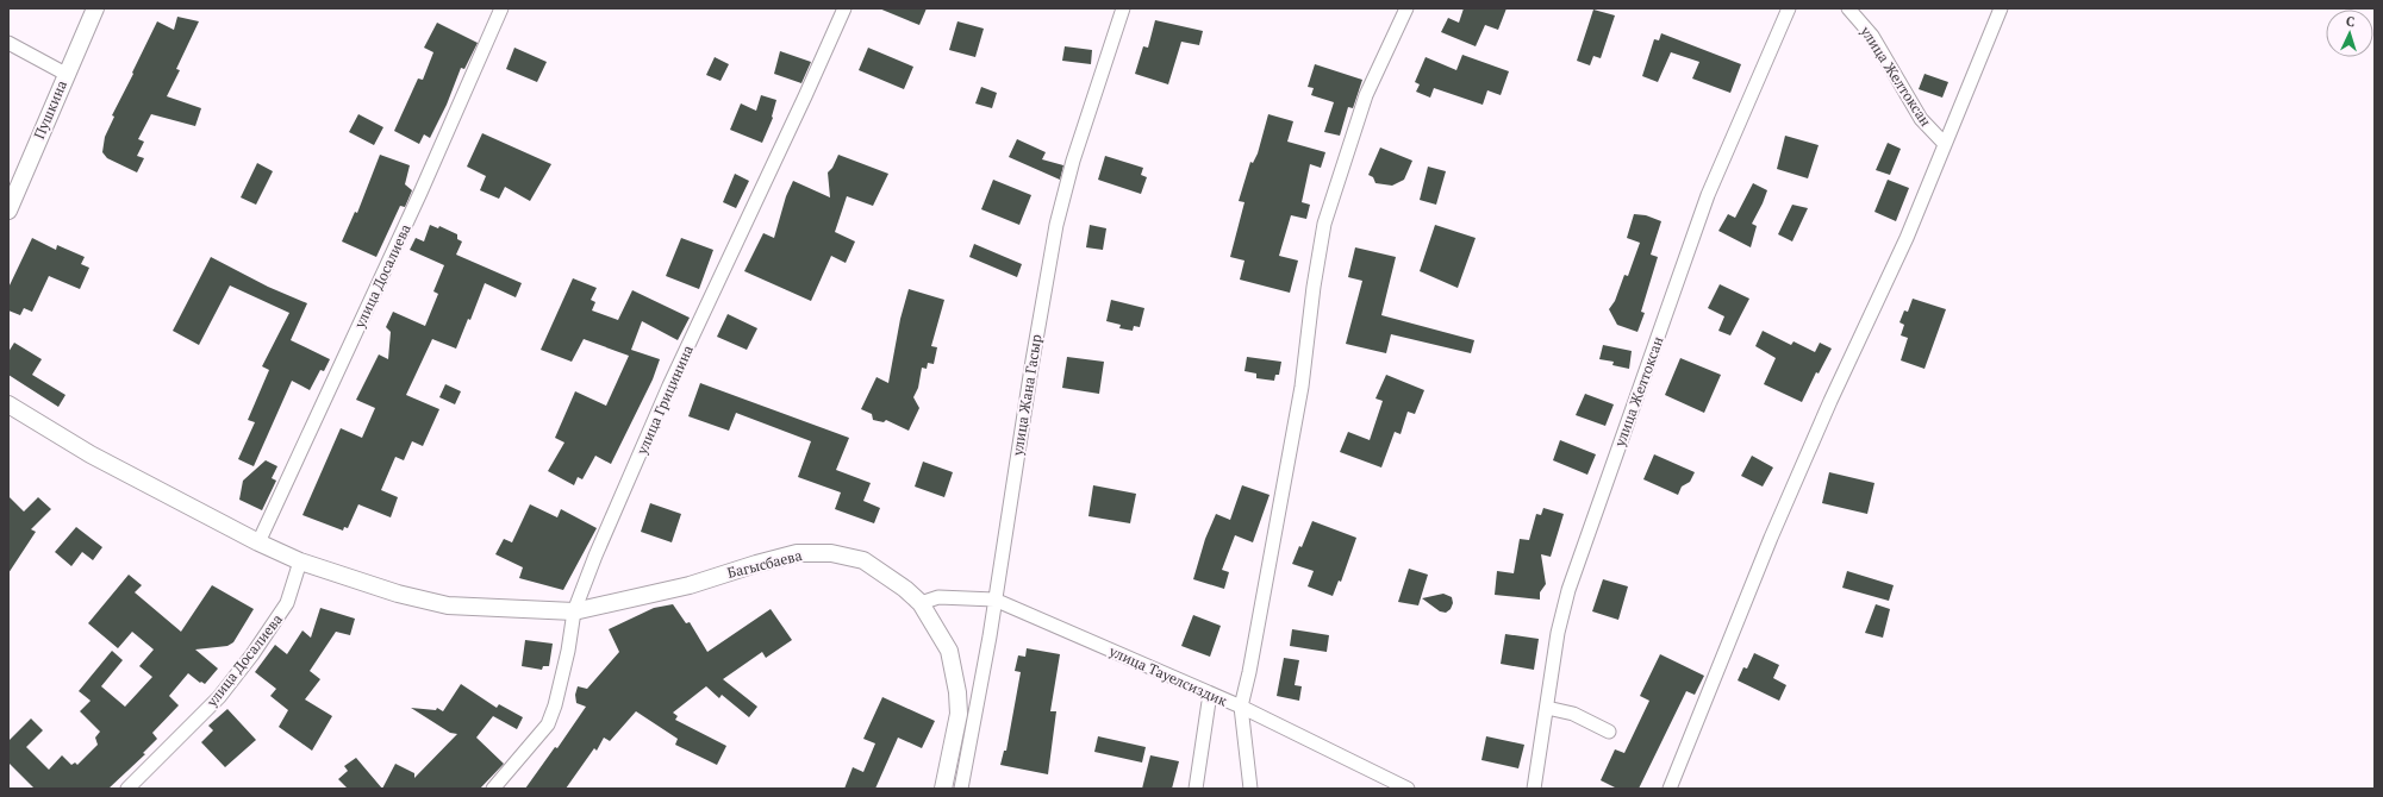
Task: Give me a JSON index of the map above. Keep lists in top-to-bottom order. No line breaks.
{"streets":{"street":["улица Желтоксан","Пушкина","улица Досалиева","улица Жана Гасыр","улица Грицинина","Багысбаева","улица Тауелсиздик"]},"crossings":[["улица Досалиева","Багысбаева"],["улица Жана Гасыр","улица Тауелсиздик"],["улица Грицинина","Багысбаева"],["Багысбаева","улица Тауелсиздик"]],"north":"top"}
